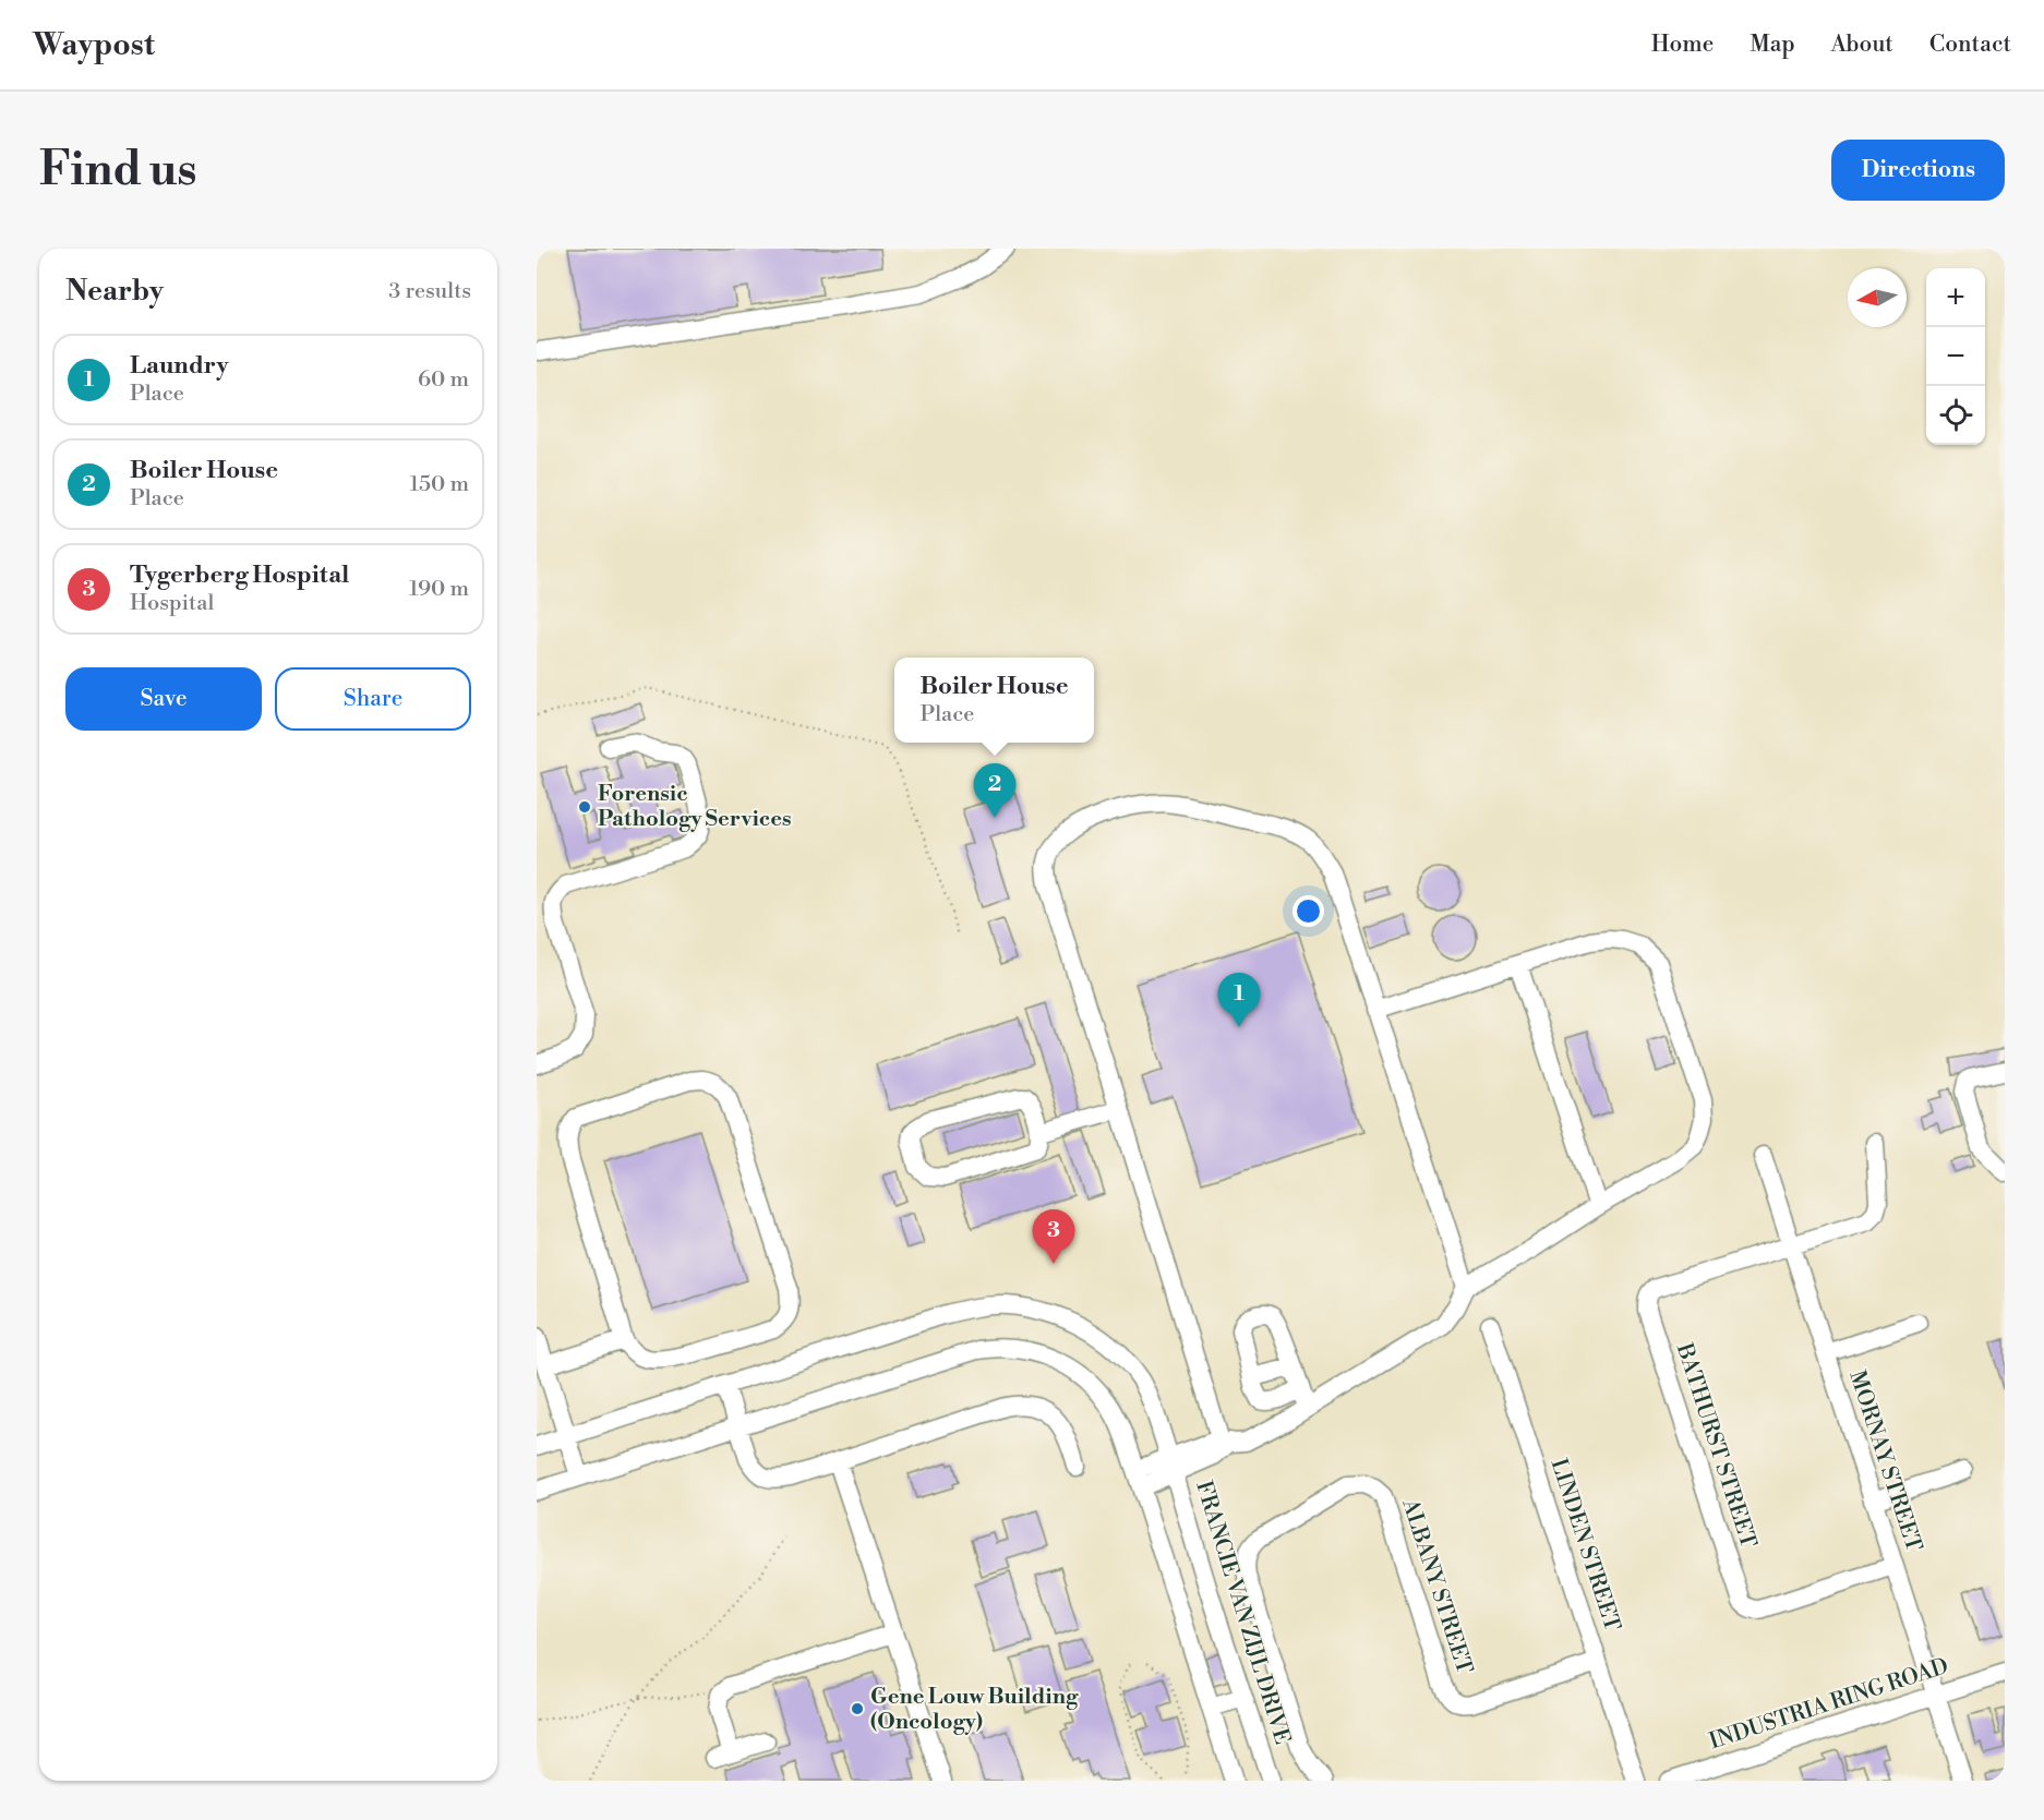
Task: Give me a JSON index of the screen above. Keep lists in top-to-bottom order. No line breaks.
{"streets":{"street":["BATHURST STREET","MORNAY STREET","LINDEN STREET","ALBANY STREET","FRANCIE VAN ZIJL DRIVE","INDUSTRIA RING ROAD"]},"crossings":[["BATHURST STREET","MORNAY STREET"],["MORNAY STREET","INDUSTRIA RING ROAD"],["LINDEN STREET","ALBANY STREET"]],"places":["Forensic Pathology Services","Gene Louw Building (Oncology)"],"north":"left","page":{"header":"Waypost","nav":["Home","Map","About","Contact"],"buttons":["Directions",["Save","Share"]],"title":"Find us","heading":["Nearby","3 results"],"map_buttons":["+","−"],"list":[{"mark":"1","name":"Laundry","note":"Place","value":"60 m"},{"mark":"2","name":"Boiler House","note":"Place","value":"150 m"},{"mark":"3","name":"Tygerberg Hospital","note":"Hospital","value":"190 m"}],"popup":["Boiler House","Place"],"pins":["2","1","3"]}}
